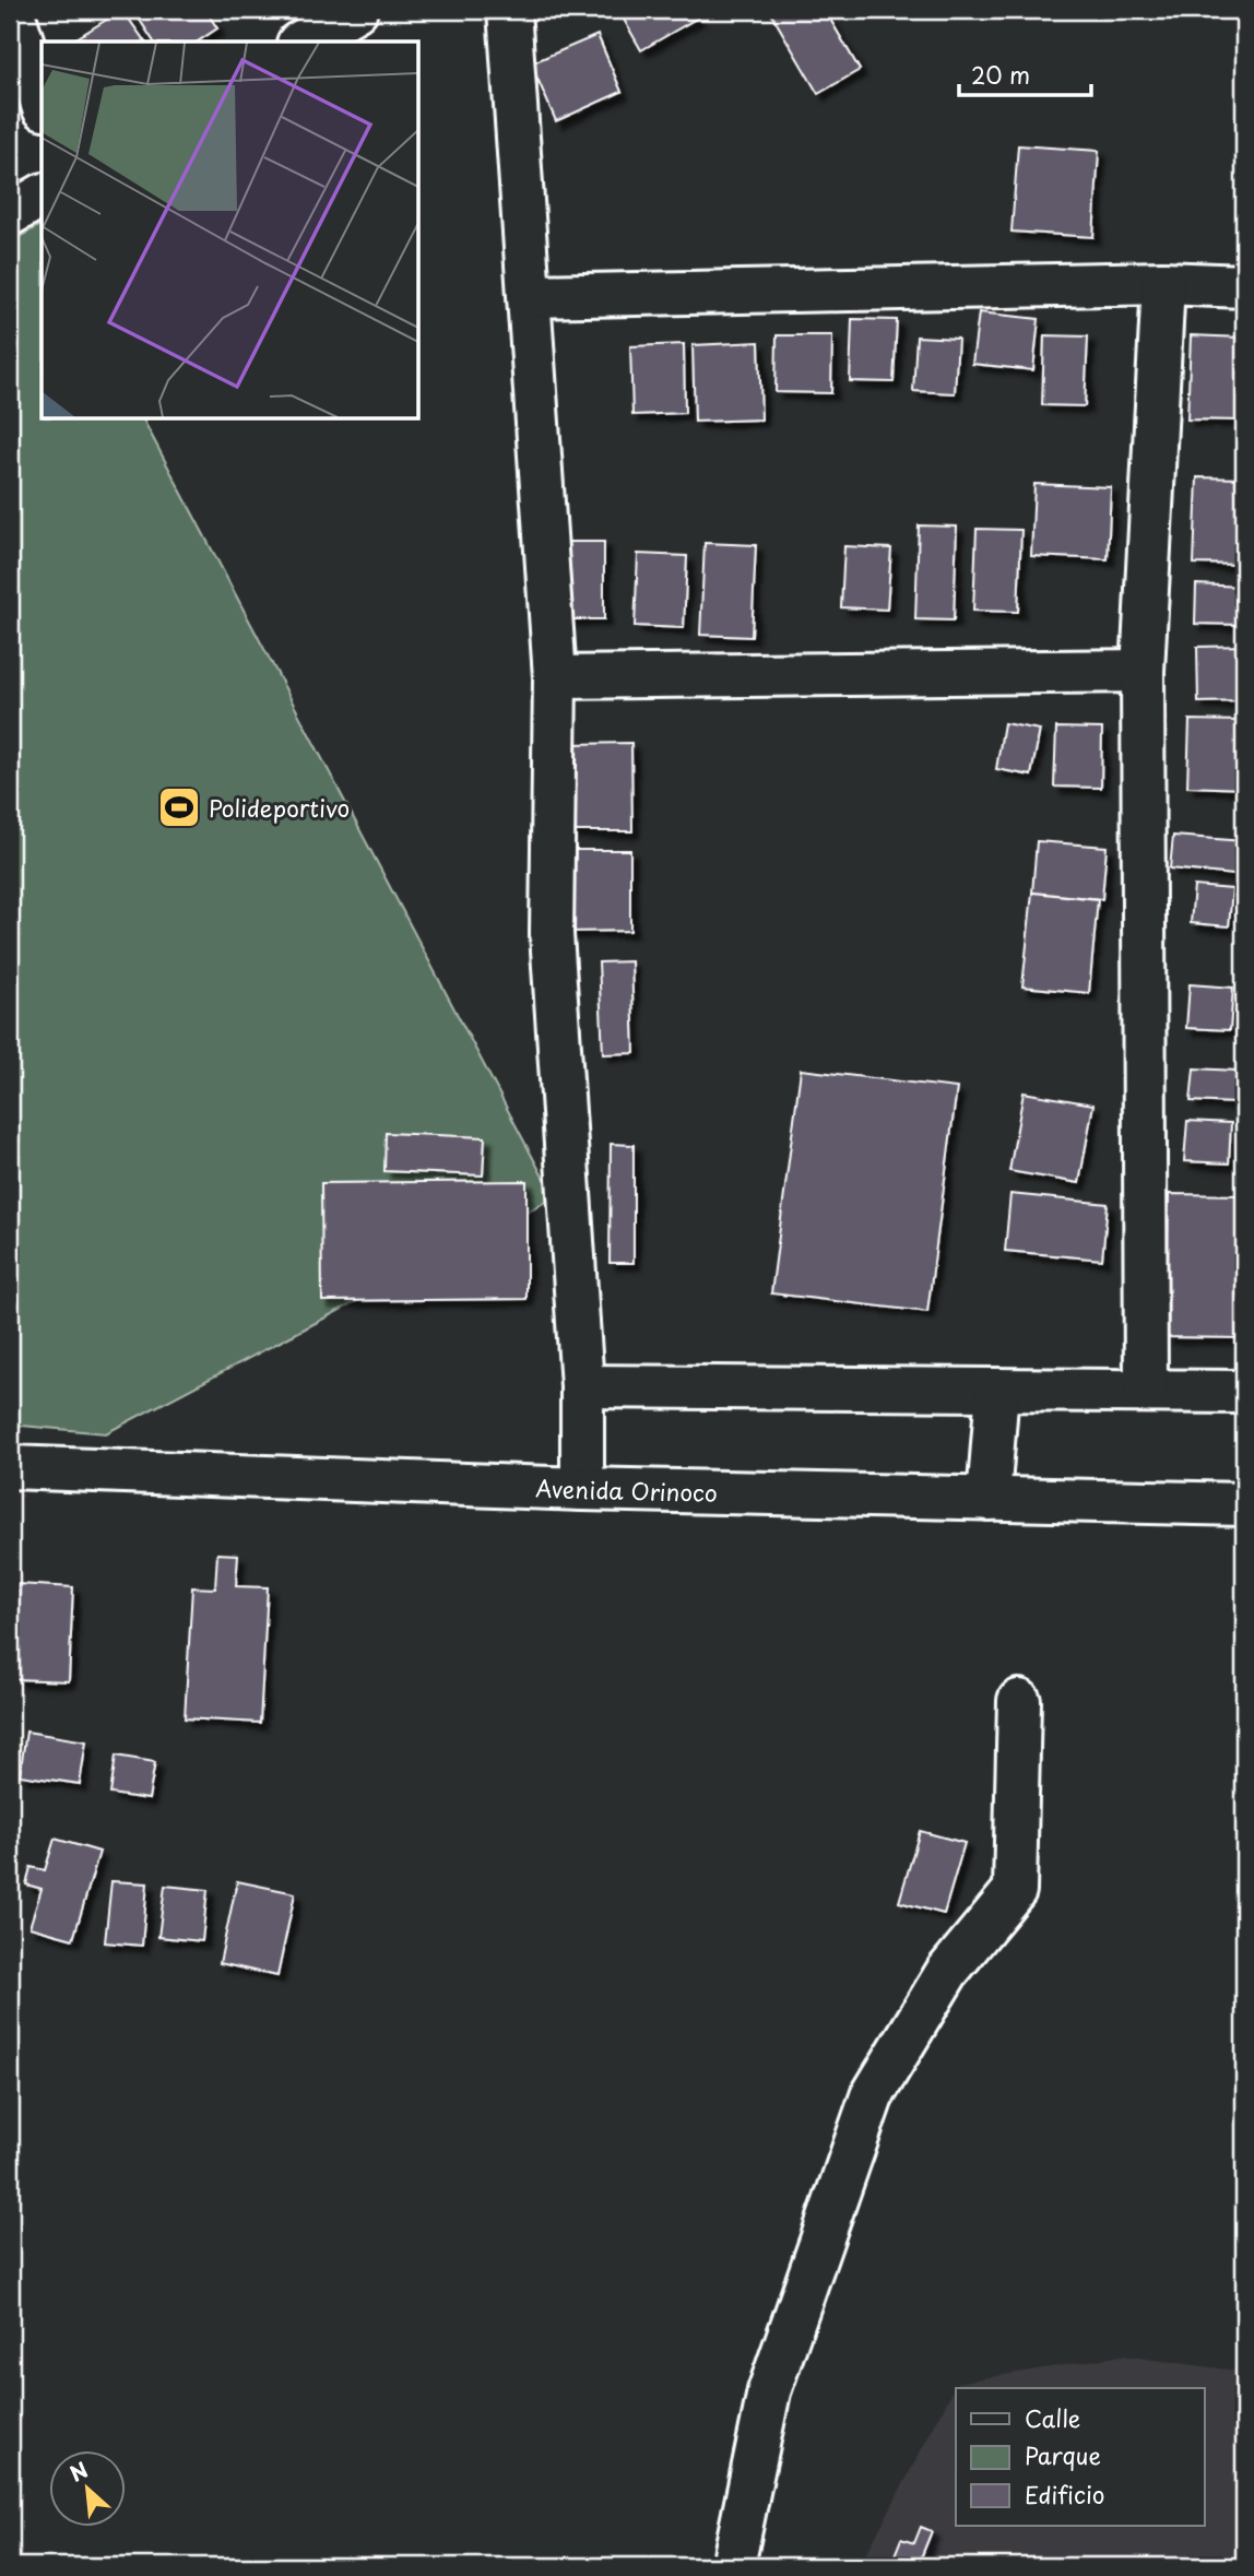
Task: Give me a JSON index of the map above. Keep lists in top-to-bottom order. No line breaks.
{"streets":{"street":["Avenida Orinoco"]},"places":{"sports":["Polideportivo"]},"legend":["Calle","Parque","Edificio"],"scale_bar":"20 m","north":"top left"}
